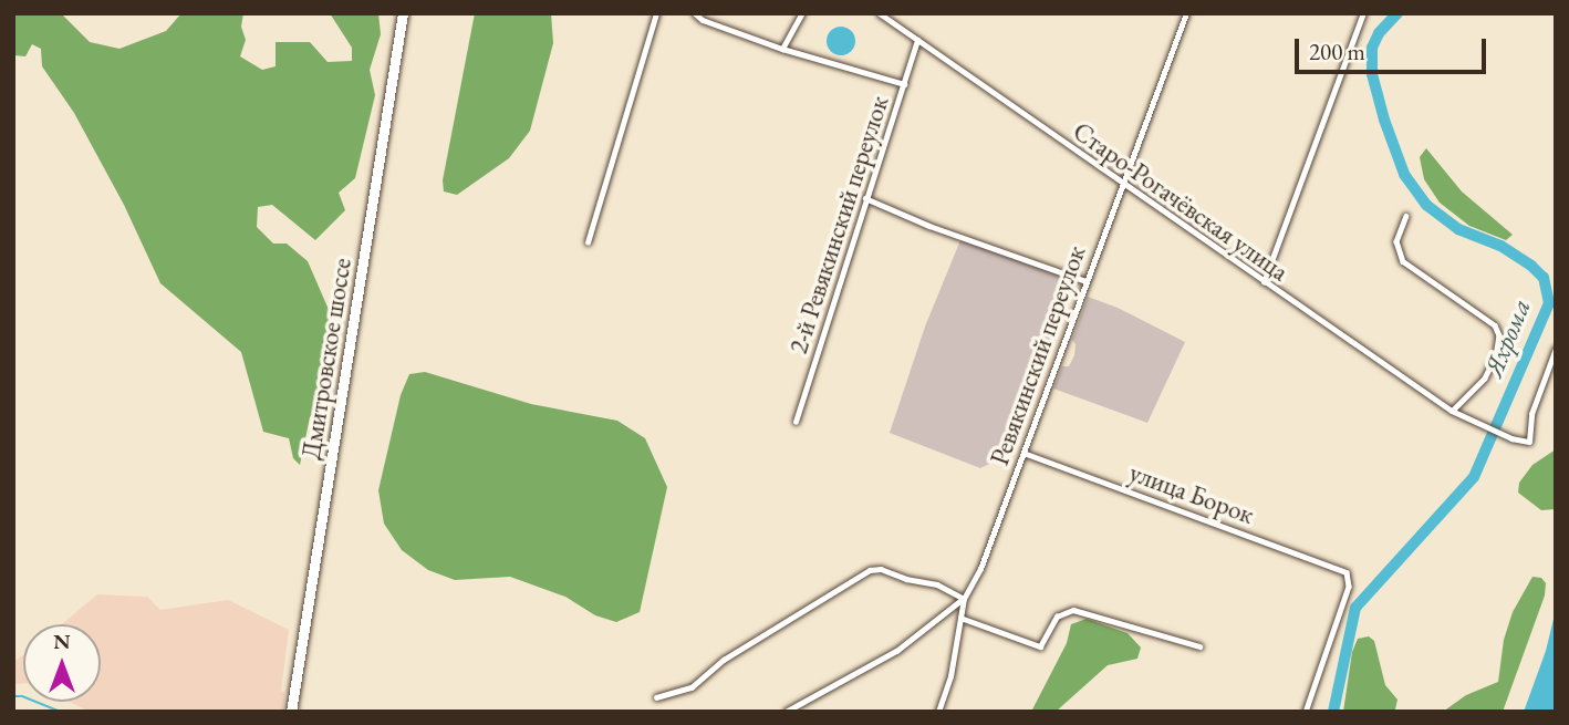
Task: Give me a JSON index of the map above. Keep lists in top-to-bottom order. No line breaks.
{"streets":{"highway":["Дмитровское шоссе"],"street":["Старо-Рогачёвская улица","2-й Ревякинский переулок","Ревякинский переулок","улица Борок"]},"crossings":[["Старо-Рогачёвская улица","2-й Ревякинский переулок"],["Старо-Рогачёвская улица","Ревякинский переулок"],["Ревякинский переулок","улица Борок"]],"water":["Яхрома"],"scale_bar":"200 m","north":"top"}
